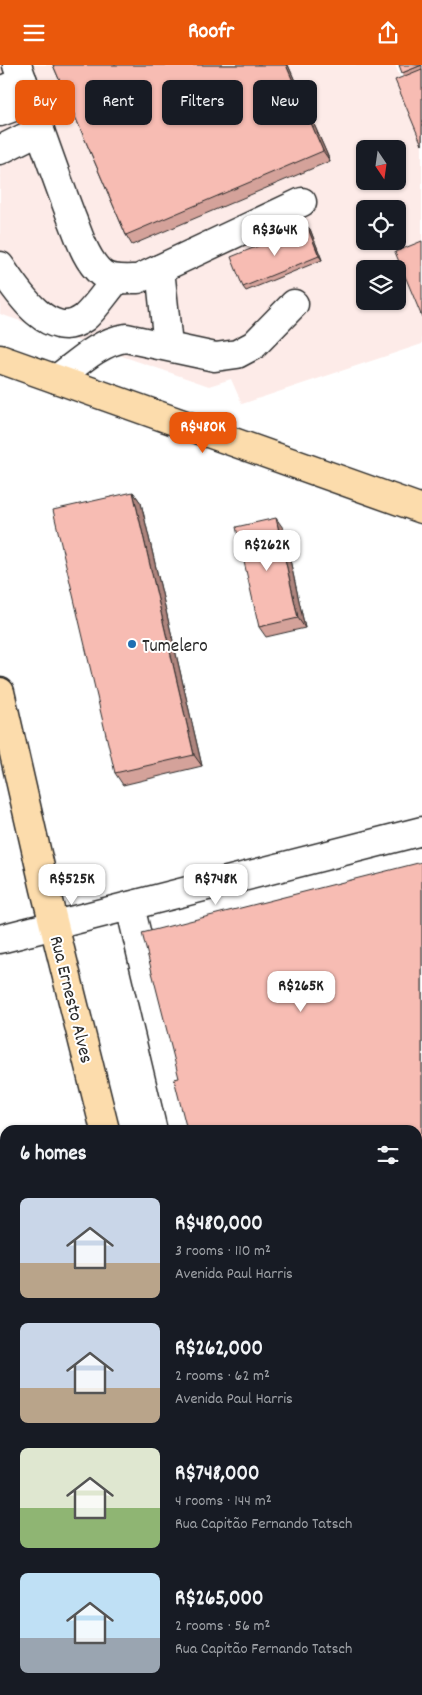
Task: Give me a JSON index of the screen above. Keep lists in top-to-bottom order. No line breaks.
{"streets":{"main road":["Rua Ernesto Alves"]},"places":["Tumelero"],"north":"bottom","page":{"header":"Roofr","chip":["Buy","Rent","Filters","New"],"price":["R$364K","R$480K","R$262K","R$525K","R$748K","R$265K"],"heading":"6 homes","list":[{"name":"R$480,000","note":"3 rooms · 110 m² · Avenida Paul Harris"},{"name":"R$262,000","note":"2 rooms · 62 m² · Avenida Paul Harris"},{"name":"R$748,000","note":"4 rooms · 144 m² · Rua Capitão Fernando Tatsch"},{"name":"R$265,000","note":"2 rooms · 56 m² · Rua Capitão Fernando Tatsch"}]}}
